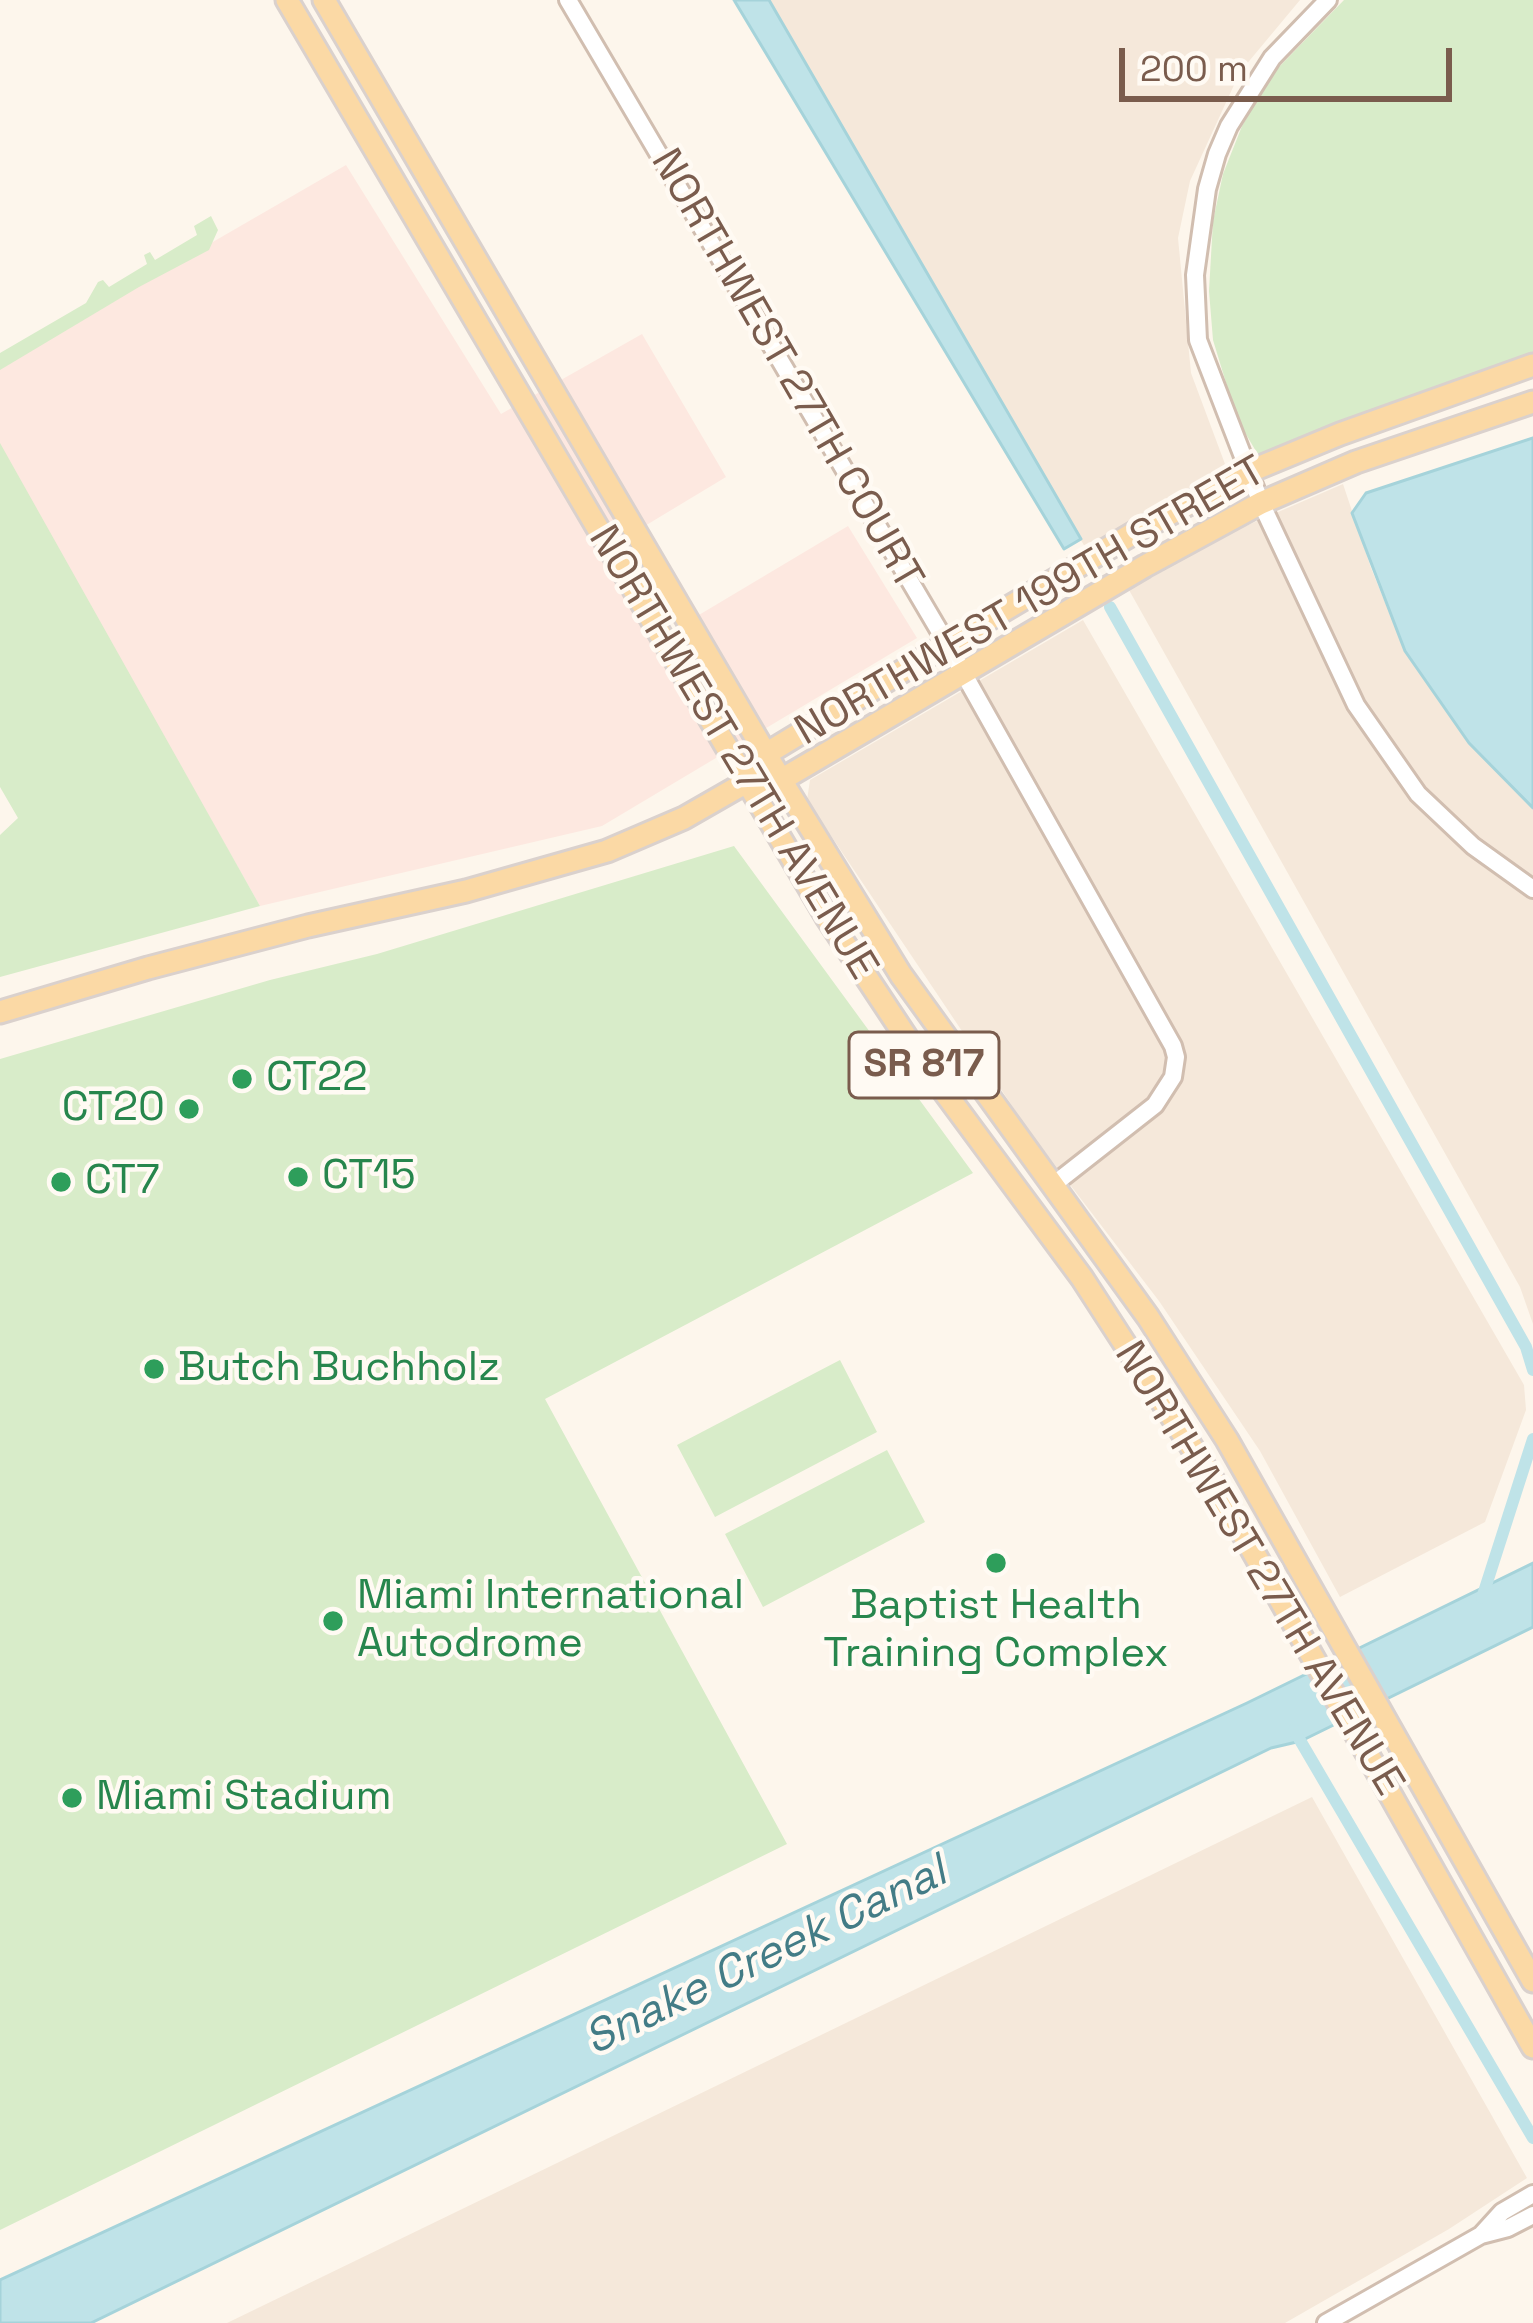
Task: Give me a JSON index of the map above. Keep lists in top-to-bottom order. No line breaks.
{"streets":{"main road":["NORTHWEST 199TH STREET","NORTHWEST 27TH AVENUE","SR 817"],"street":["NORTHWEST 27TH COURT"]},"crossings":[["NORTHWEST 27TH COURT","NORTHWEST 199TH STREET"],["NORTHWEST 27TH COURT","NORTHWEST 27TH AVENUE"],["NORTHWEST 199TH STREET","NORTHWEST 27TH AVENUE"]],"water":["Snake Creek Canal"],"places":["CT22","CT20","CT15","CT7","Butch Buchholz","Baptist Health Training Complex","Miami International Autodrome","Miami Stadium"],"scale_bar":"200 m"}
